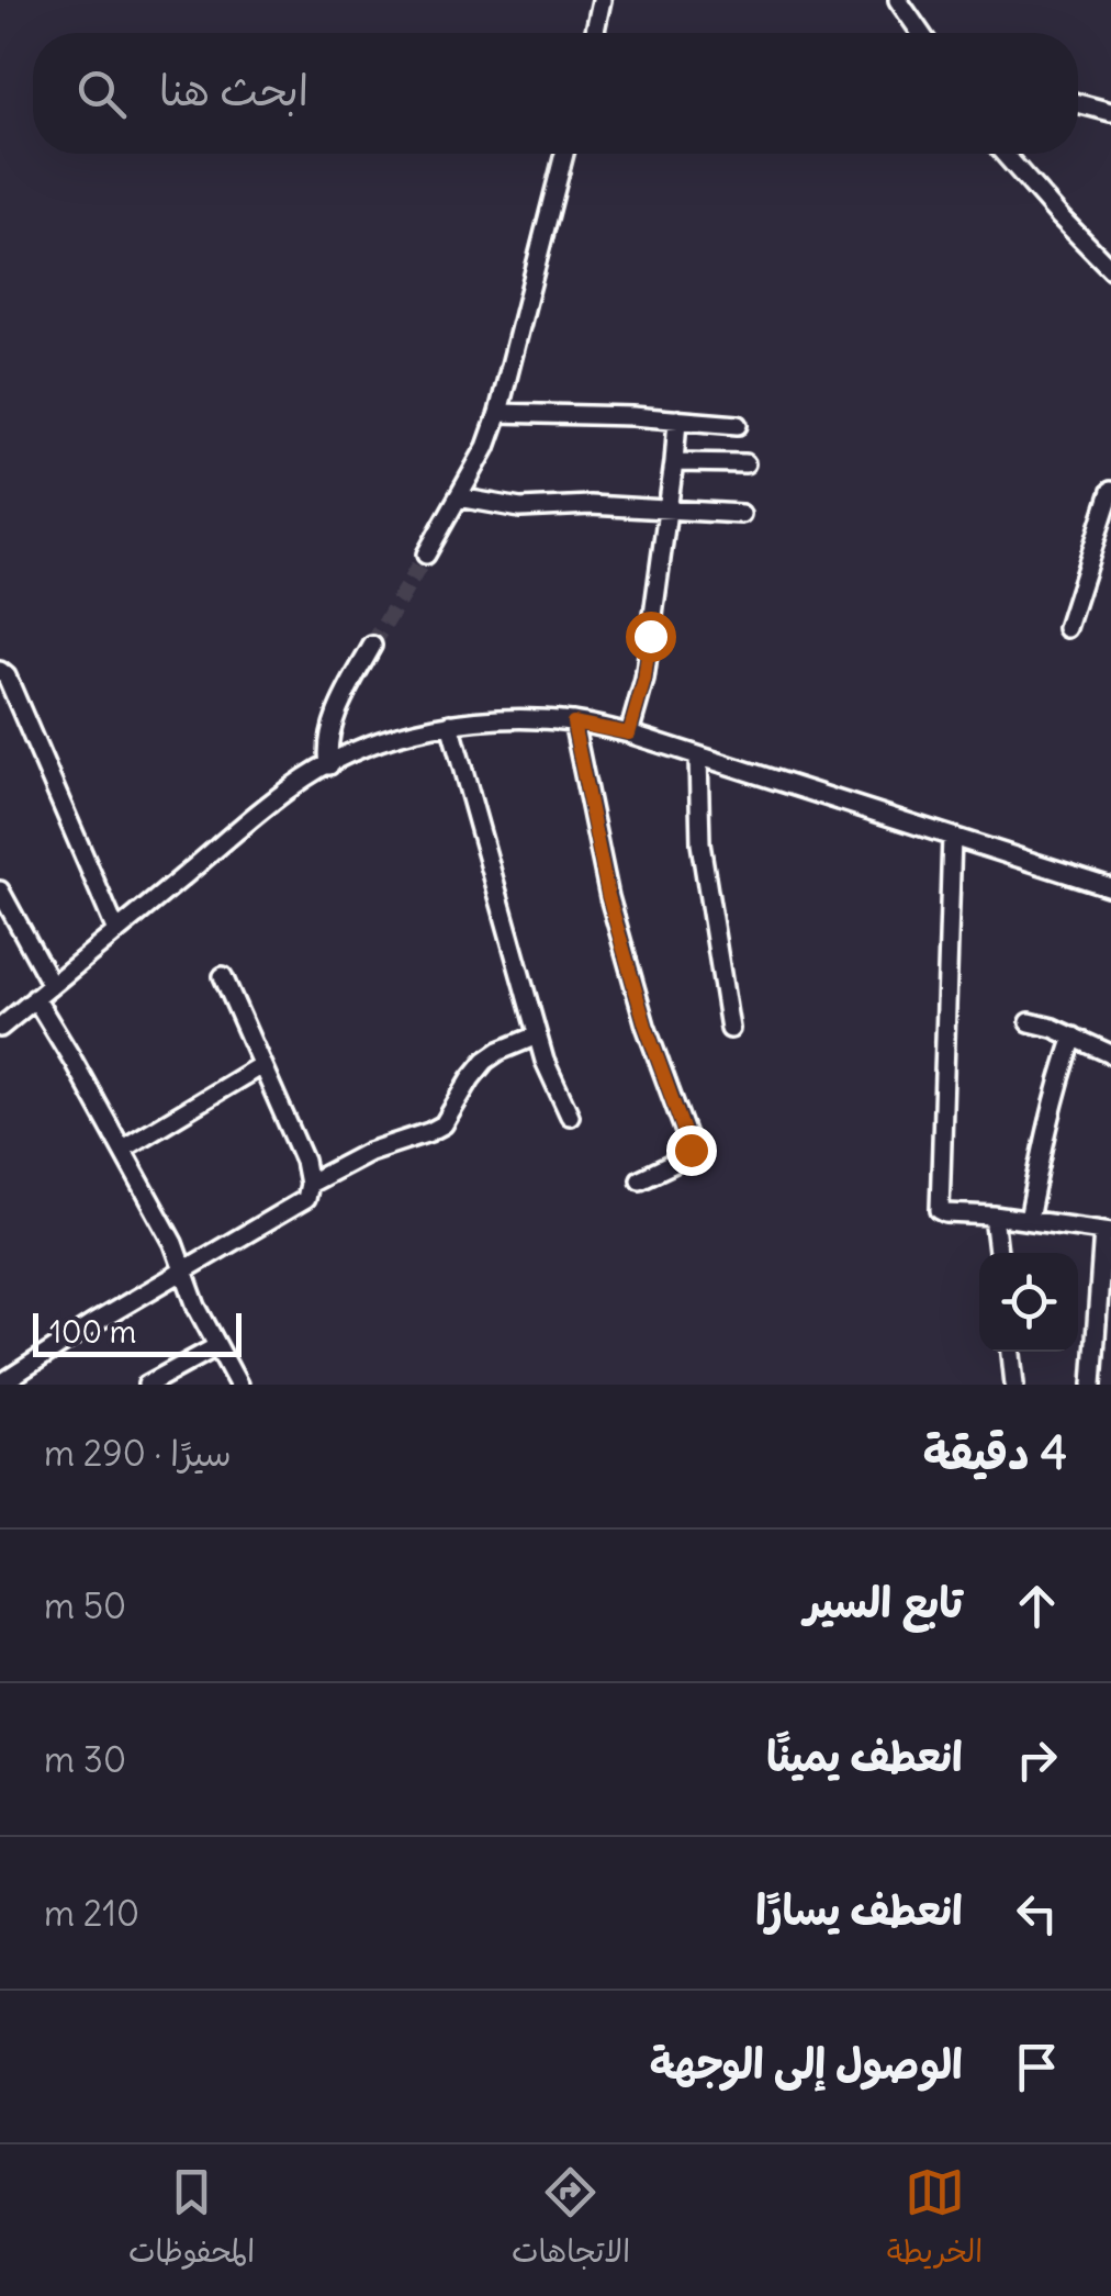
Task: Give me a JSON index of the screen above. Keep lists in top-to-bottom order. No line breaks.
{"scale_bar":"100 m","page":{"search":"ابحث هنا","scale":"100 m","heading":["4 دقيقة","سيرًا · 290 m"],"list":[["تابع السير","50 m"],["انعطف يمينًا","30 m"],["انعطف يسارًا","210 m"],"الوصول إلى الوجهة"],"nav":["الخريطة","الاتجاهات","المحفوظات"]}}
